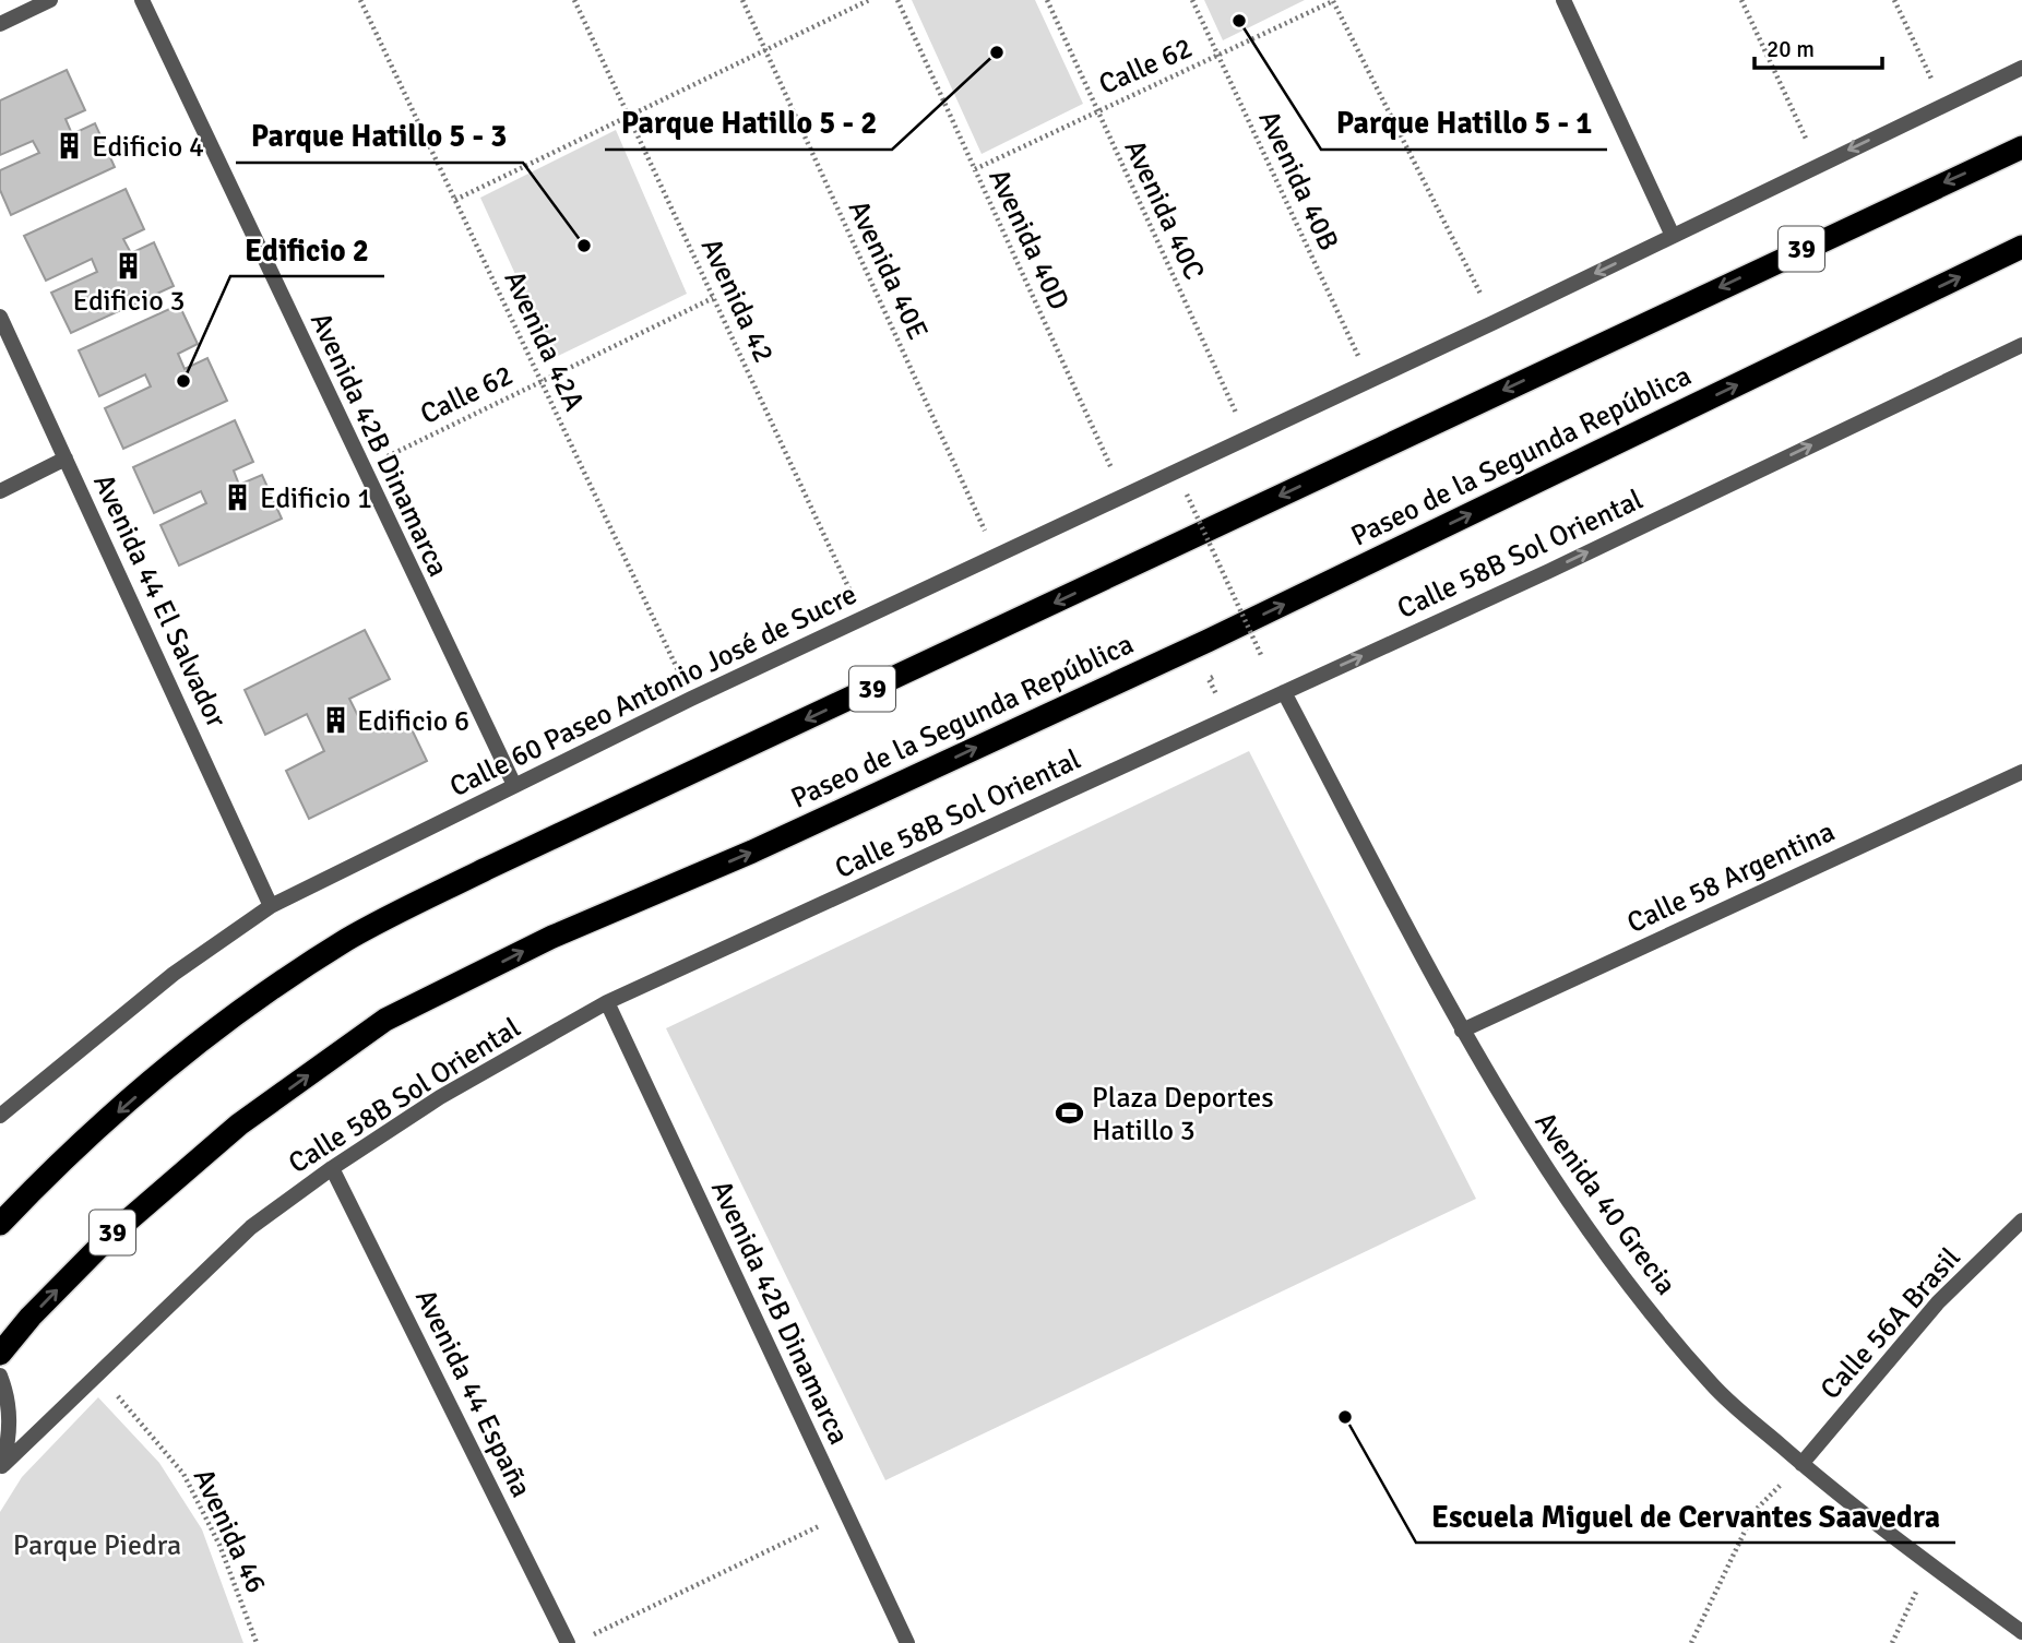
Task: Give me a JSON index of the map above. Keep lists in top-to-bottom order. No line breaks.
{"streets":{"highway":["39","Paseo de la Segunda República"],"street":["Avenida 42B Dinamarca","Calle 58B Sol Oriental","Avenida 44 El Salvador","Calle 60 Paseo Antonio José de Sucre","Calle 58 Argentina","Avenida 40 Grecia","Calle 56A Brasil","Avenida 44 España"],"path":["Calle 62","Avenida 40B","Avenida 40C","Avenida 40D","Avenida 40E","Avenida 42","Avenida 42A","Avenida 46"]},"crossings":[["Calle 62","Avenida 40B"],["Calle 62","Avenida 40C"],["Calle 62","Avenida 40D"],["Calle 62","Avenida 42"],["Calle 62","Avenida 42A"],["Calle 62","Avenida 42B Dinamarca"],["Avenida 40B","Calle 60 Paseo Antonio José de Sucre"],["Avenida 40C","Calle 60 Paseo Antonio José de Sucre"],["Avenida 40D","Calle 60 Paseo Antonio José de Sucre"],["Avenida 40E","Calle 60 Paseo Antonio José de Sucre"],["Avenida 42","Calle 60 Paseo Antonio José de Sucre"],["Avenida 42A","Calle 60 Paseo Antonio José de Sucre"],["Avenida 42B Dinamarca","Calle 58B Sol Oriental"],["Avenida 42B Dinamarca","Calle 60 Paseo Antonio José de Sucre"],["Calle 58B Sol Oriental","Avenida 40 Grecia"],["Calle 58B Sol Oriental","Avenida 44 España"],["Calle 58B Sol Oriental","Avenida 46"],["Avenida 44 El Salvador","Calle 60 Paseo Antonio José de Sucre"],["Calle 58 Argentina","Avenida 40 Grecia"],["Avenida 40 Grecia","Calle 56A Brasil"]],"one_way":["Calle 58B Sol Oriental"],"parks":["Parque Piedra"],"places":{"other":["Parque Hatillo 5 - 1","Parque Hatillo 5 - 2","Parque Hatillo 5 - 3","Edificio 2","Escuela Miguel de Cervantes Saavedra"],"building":["Edificio 4","Edificio 3","Edificio 1","Edificio 6"],"sports":["Plaza Deportes Hatillo 3"]},"scale_bar":"20 m"}
